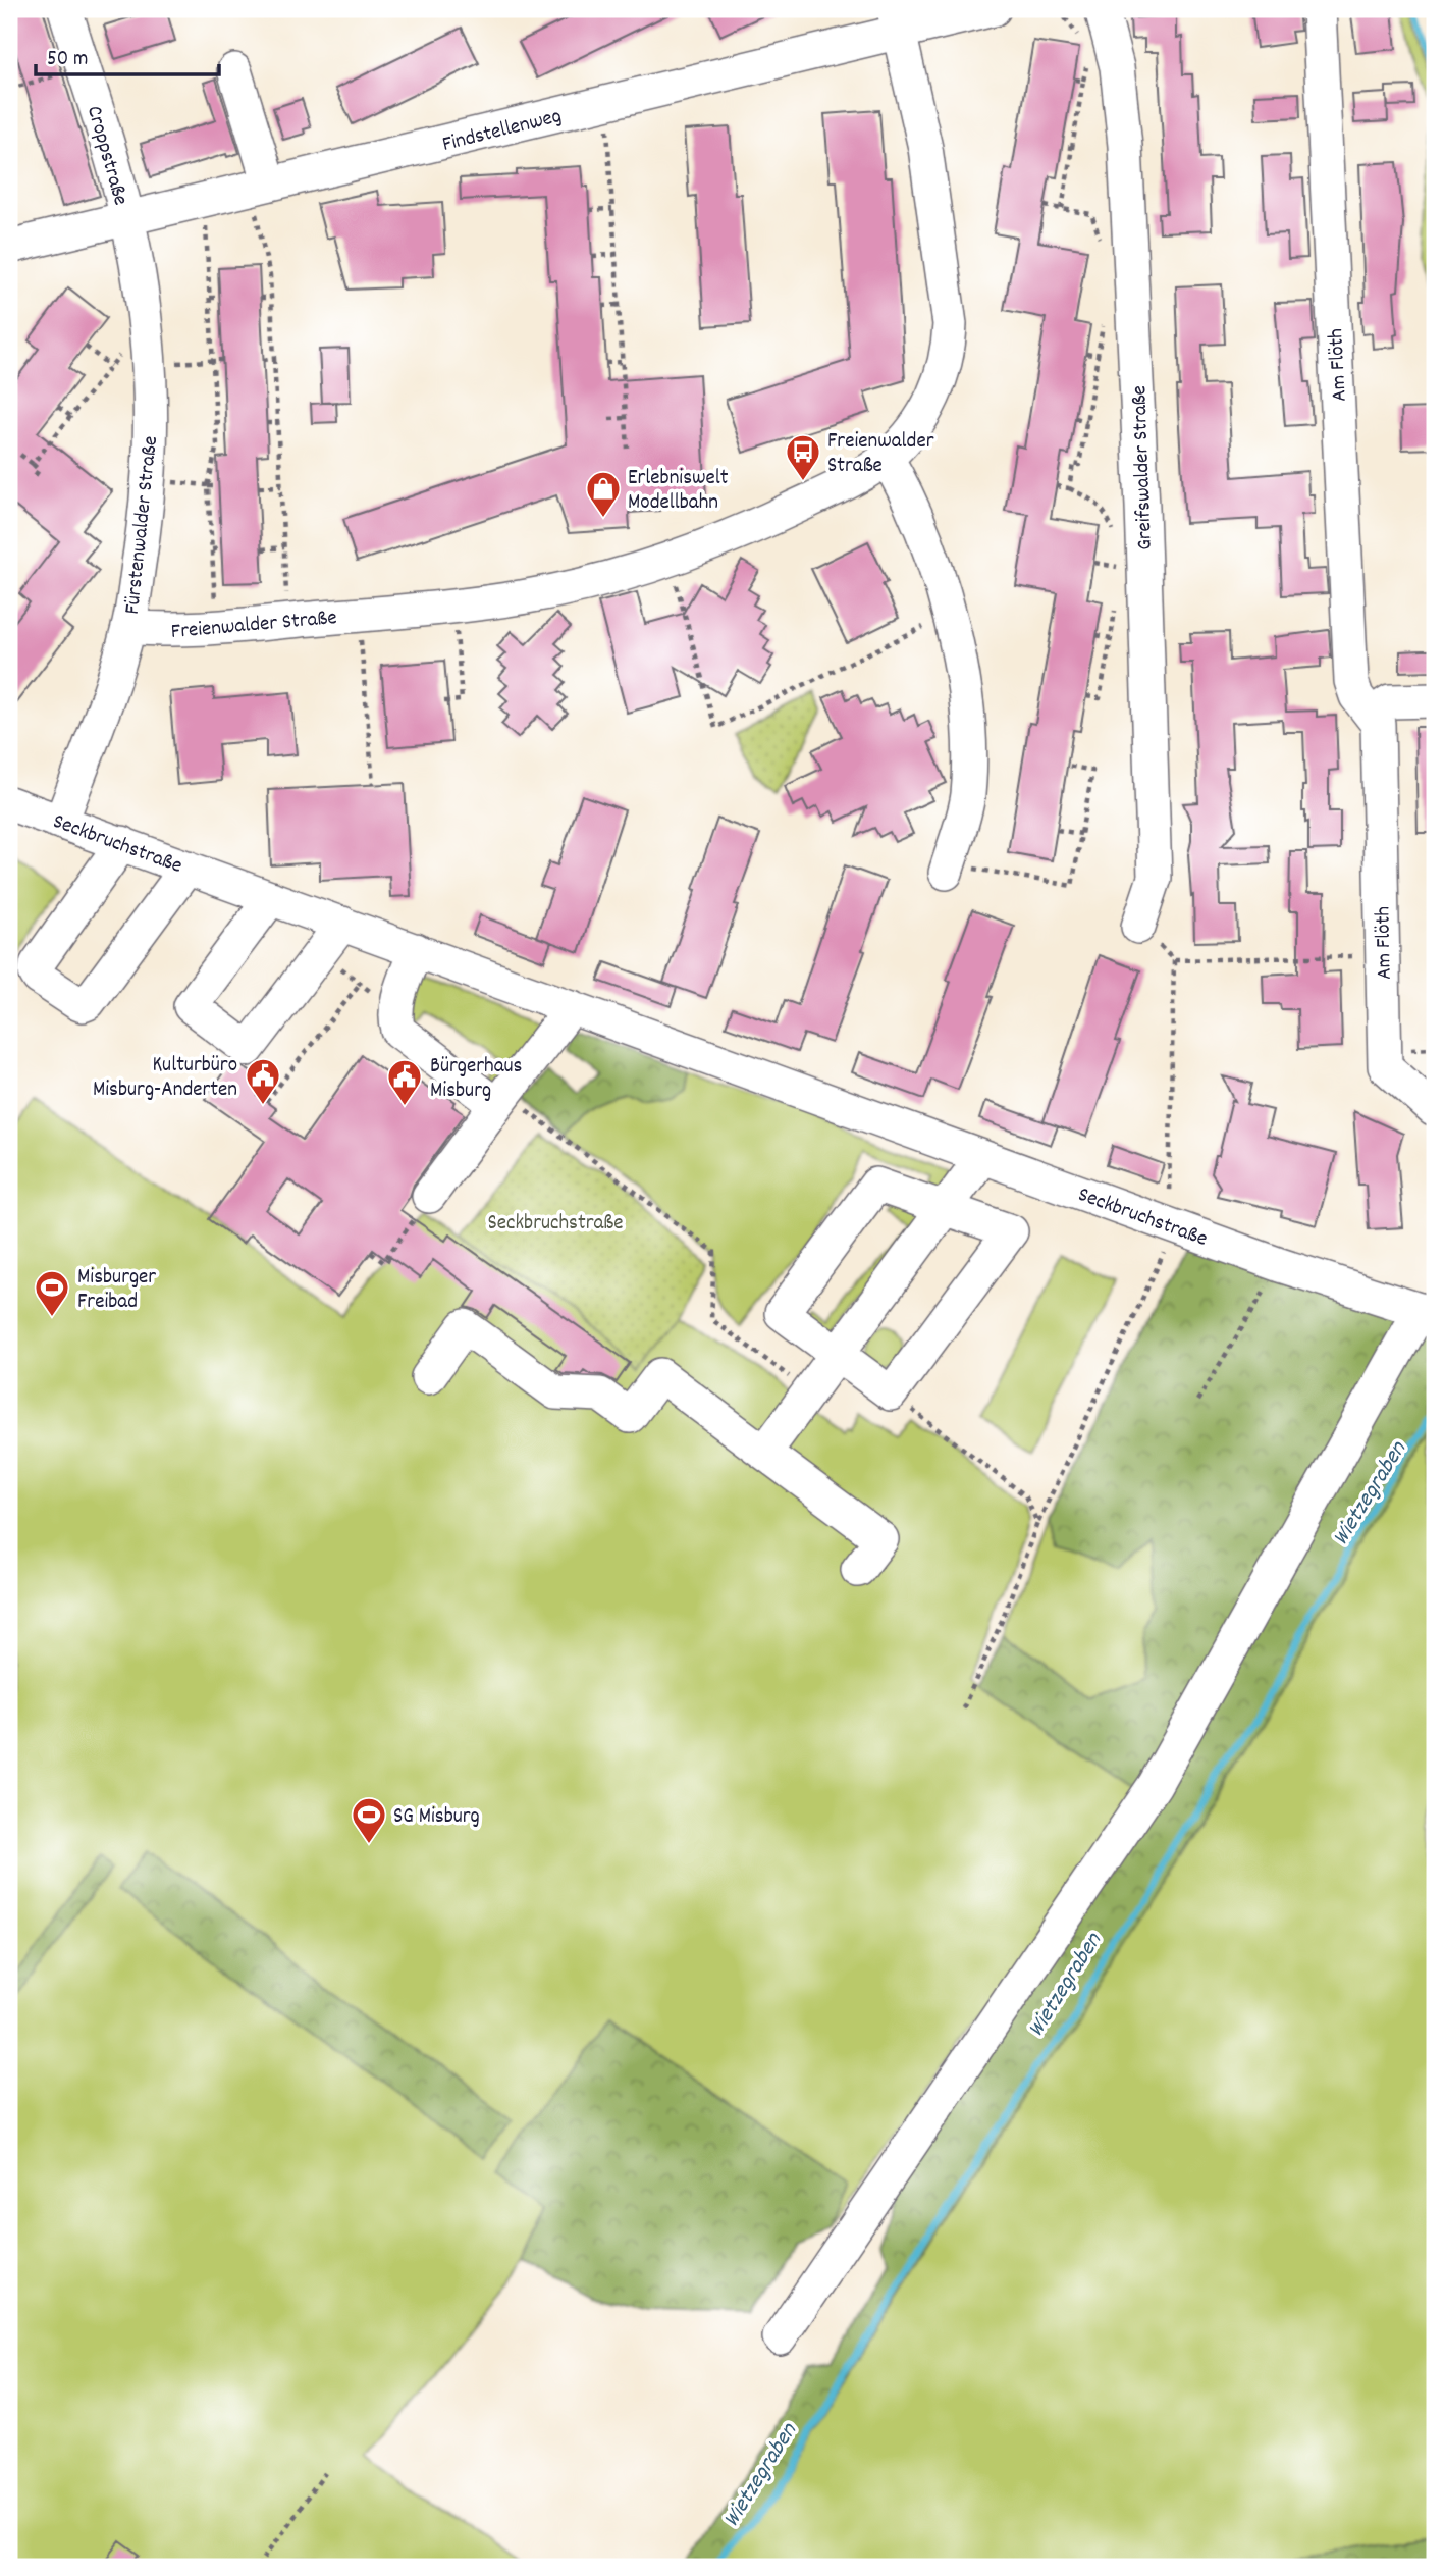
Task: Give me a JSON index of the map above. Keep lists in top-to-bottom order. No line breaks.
{"streets":{"street":["Findstellenweg","Croppstraße","Am Flöth","Greifswalder Straße","Fürstenwalder Straße","Freienwalder Straße","Seckbruchstraße"]},"crossings":[["Findstellenweg","Croppstraße"],["Findstellenweg","Fürstenwalder Straße"],["Findstellenweg","Freienwalder Straße"],["Croppstraße","Fürstenwalder Straße"],["Fürstenwalder Straße","Freienwalder Straße"],["Fürstenwalder Straße","Seckbruchstraße"]],"water":["Wietzegraben"],"parks":["Seckbruchstraße"],"places":{"bus stop":["Freienwalder Straße"],"shop":["Erlebniswelt Modellbahn"],"public building":["Kulturbüro Misburg-Anderten","Bürgerhaus Misburg"],"sports":["Misburger Freibad","SG Misburg"]},"scale_bar":"50 m"}
